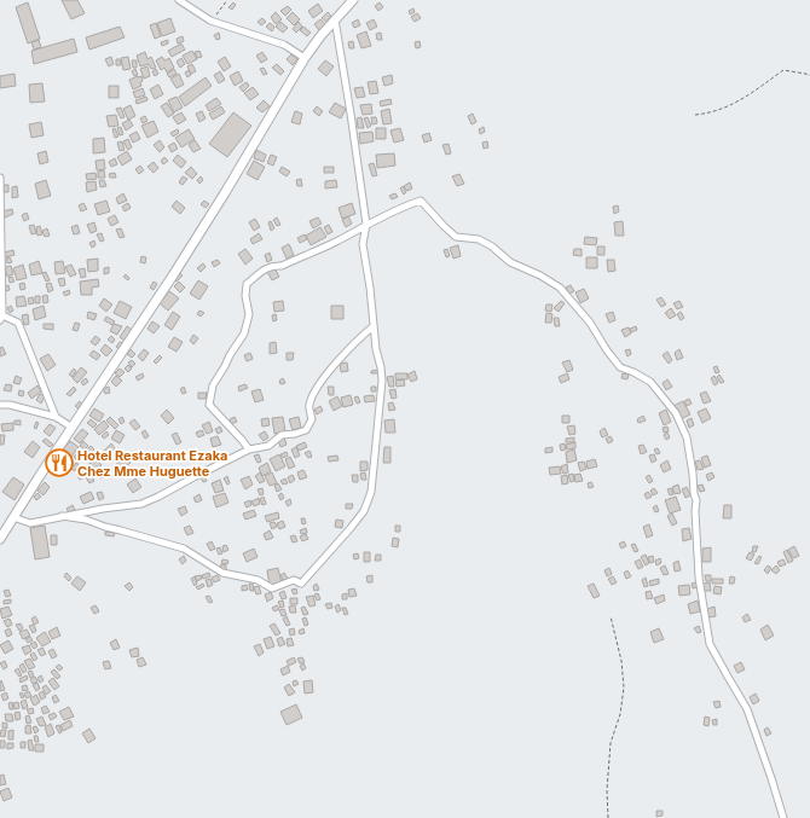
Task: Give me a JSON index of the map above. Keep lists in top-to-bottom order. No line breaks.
{"places":{"restaurant":["Hotel Restaurant Ezaka Chez Mme Huguette"]}}
